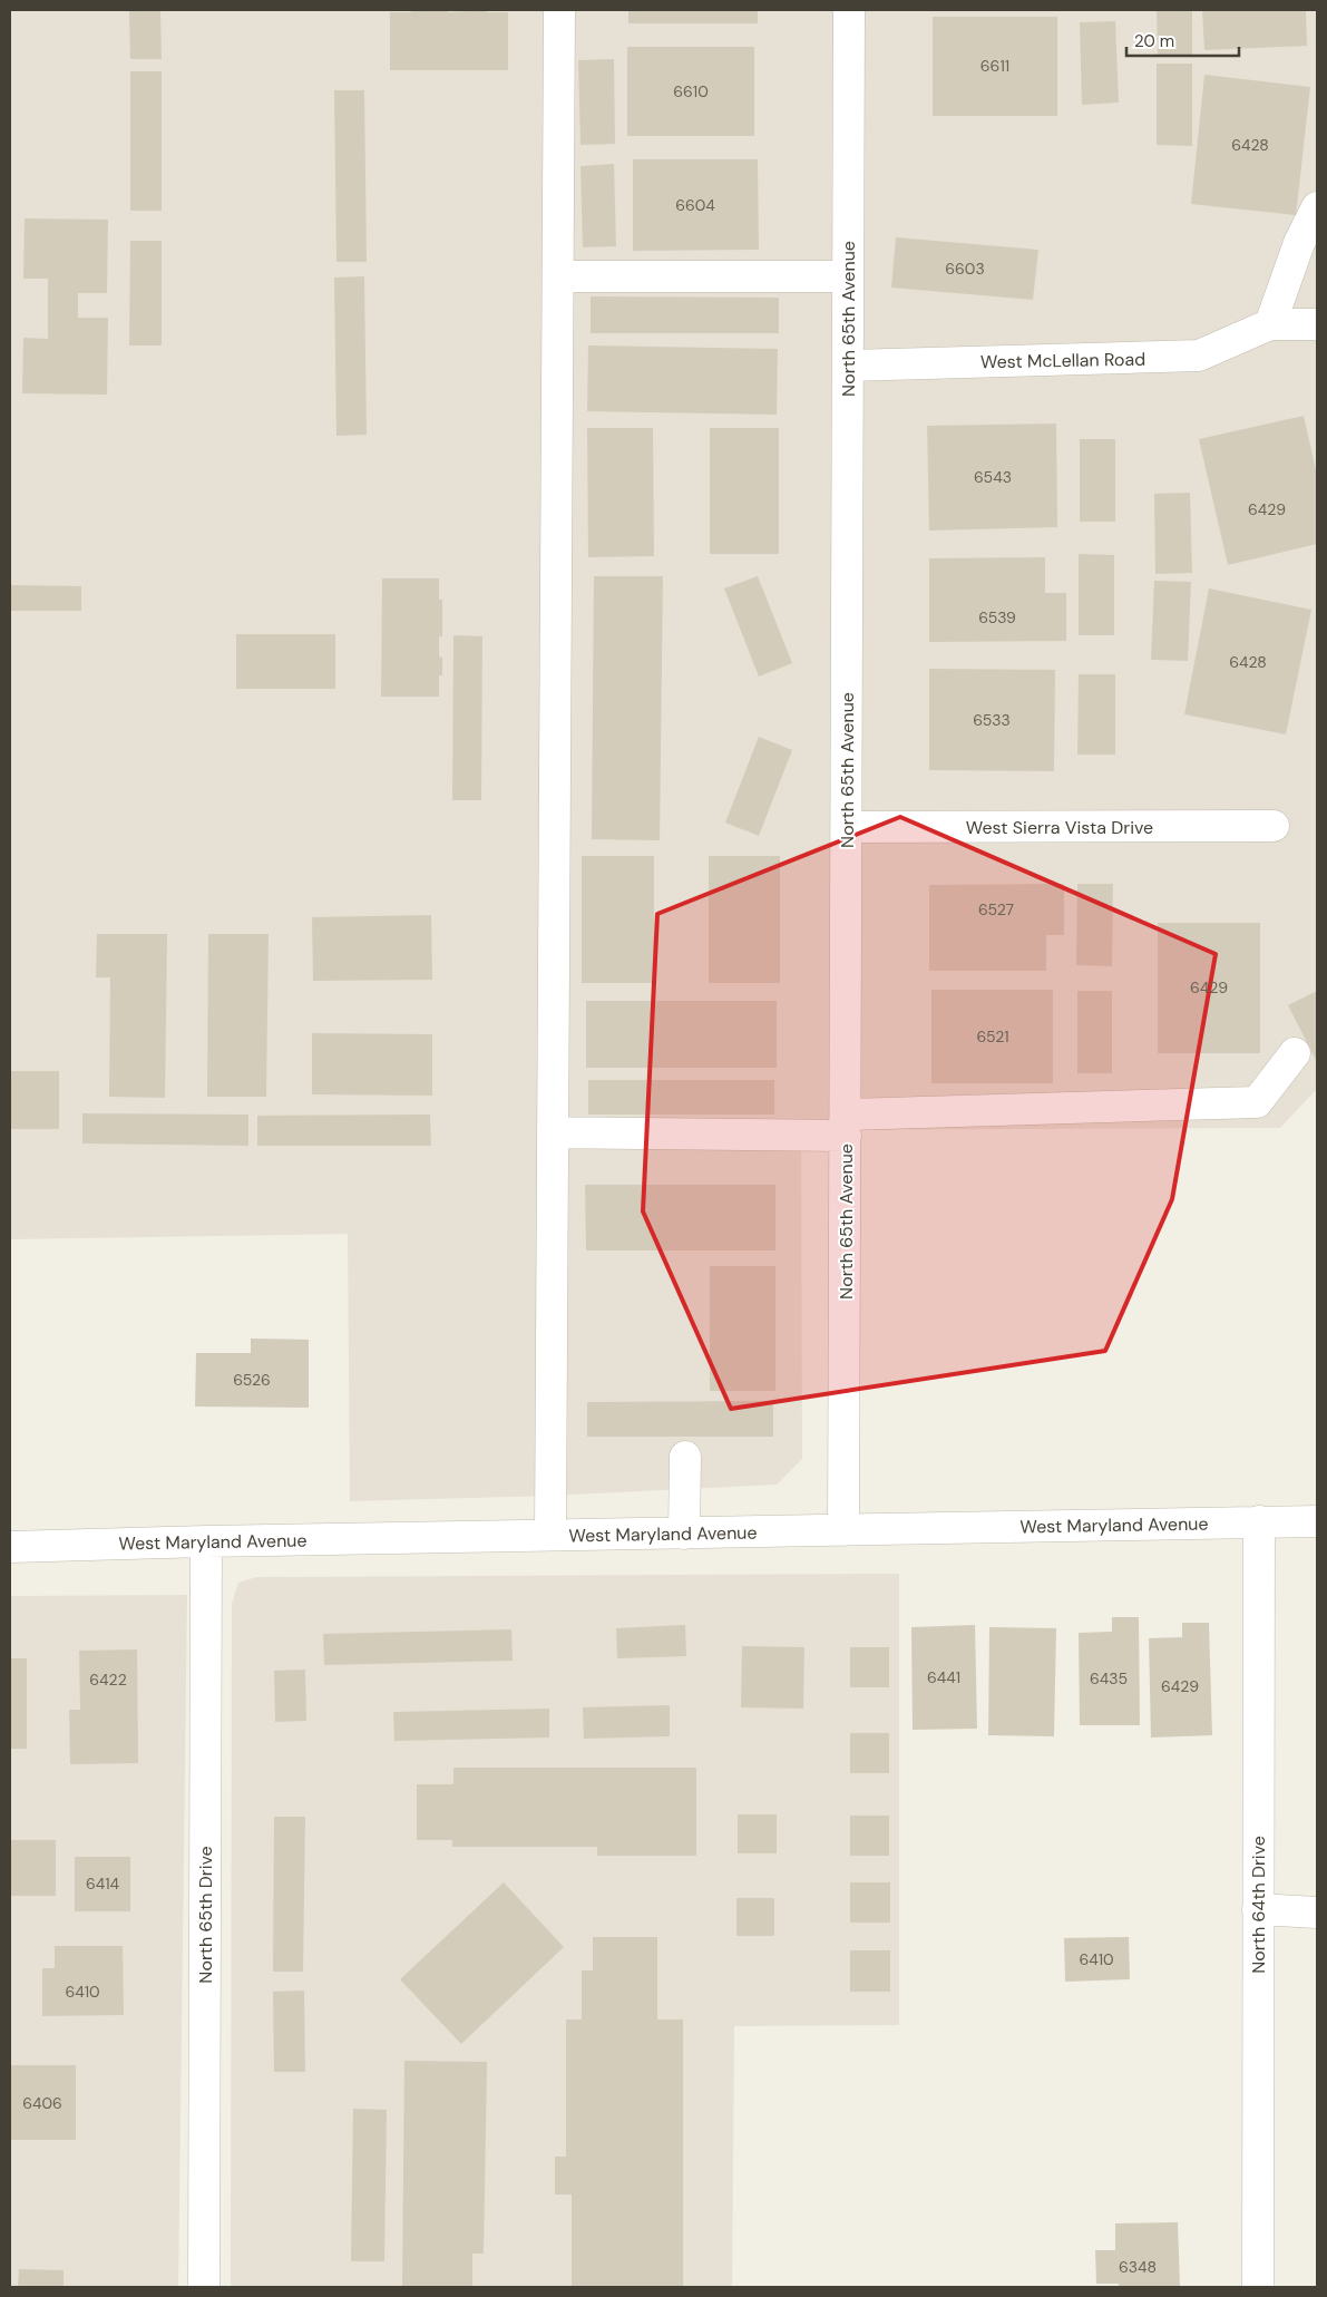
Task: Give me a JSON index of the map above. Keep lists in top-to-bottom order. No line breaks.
{"streets":{"street":["North 65th Avenue","West McLellan Road","West Sierra Vista Drive","West Maryland Avenue","North 64th Drive","North 65th Drive"]},"crossings":[["North 65th Avenue","West McLellan Road"],["North 65th Avenue","West Sierra Vista Drive"],["North 65th Avenue","West Maryland Avenue"],["West Maryland Avenue","North 64th Drive"],["West Maryland Avenue","North 65th Drive"]],"house_numbers":["6611","6610","6428","6604","6603","6543","6429","6539","6428","6533","6527","6429","6521","6526","6441","6435","6422","6429","6414","6410","6410","6406","6348"],"scale_bar":"20 m"}
